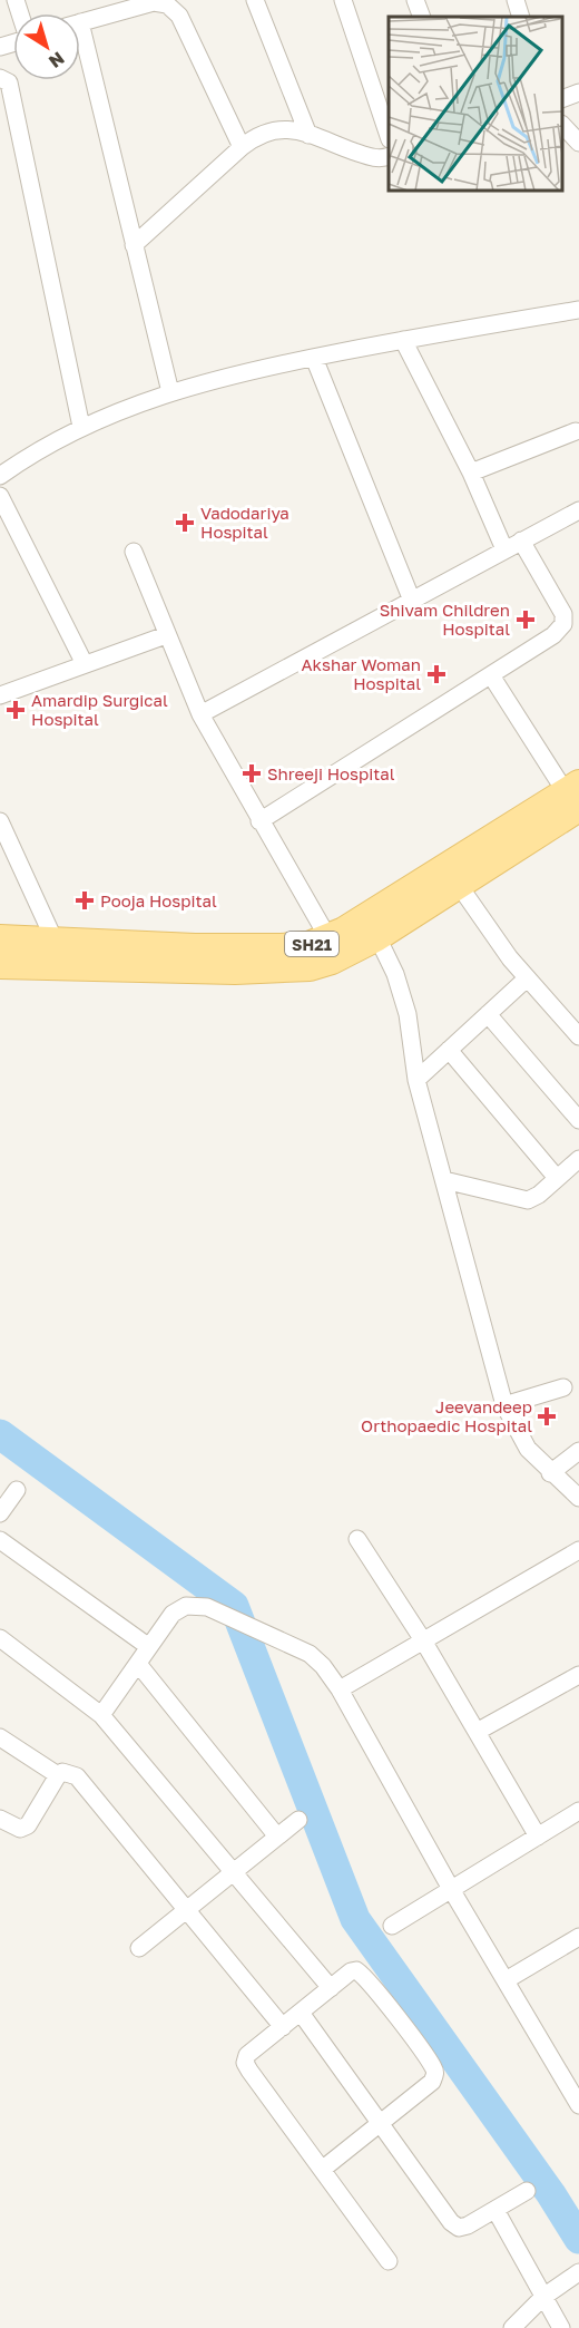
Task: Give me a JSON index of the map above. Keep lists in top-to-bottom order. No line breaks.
{"streets":{"main road":["SH21"]},"places":{"health":["Vadodariya Hospital","Shivam Children Hospital","Akshar Woman Hospital","Amardip Surgical Hospital","Shreeji Hospital","Pooja Hospital","Jeevandeep Orthopaedic Hospital"]},"north":"bottom right"}
